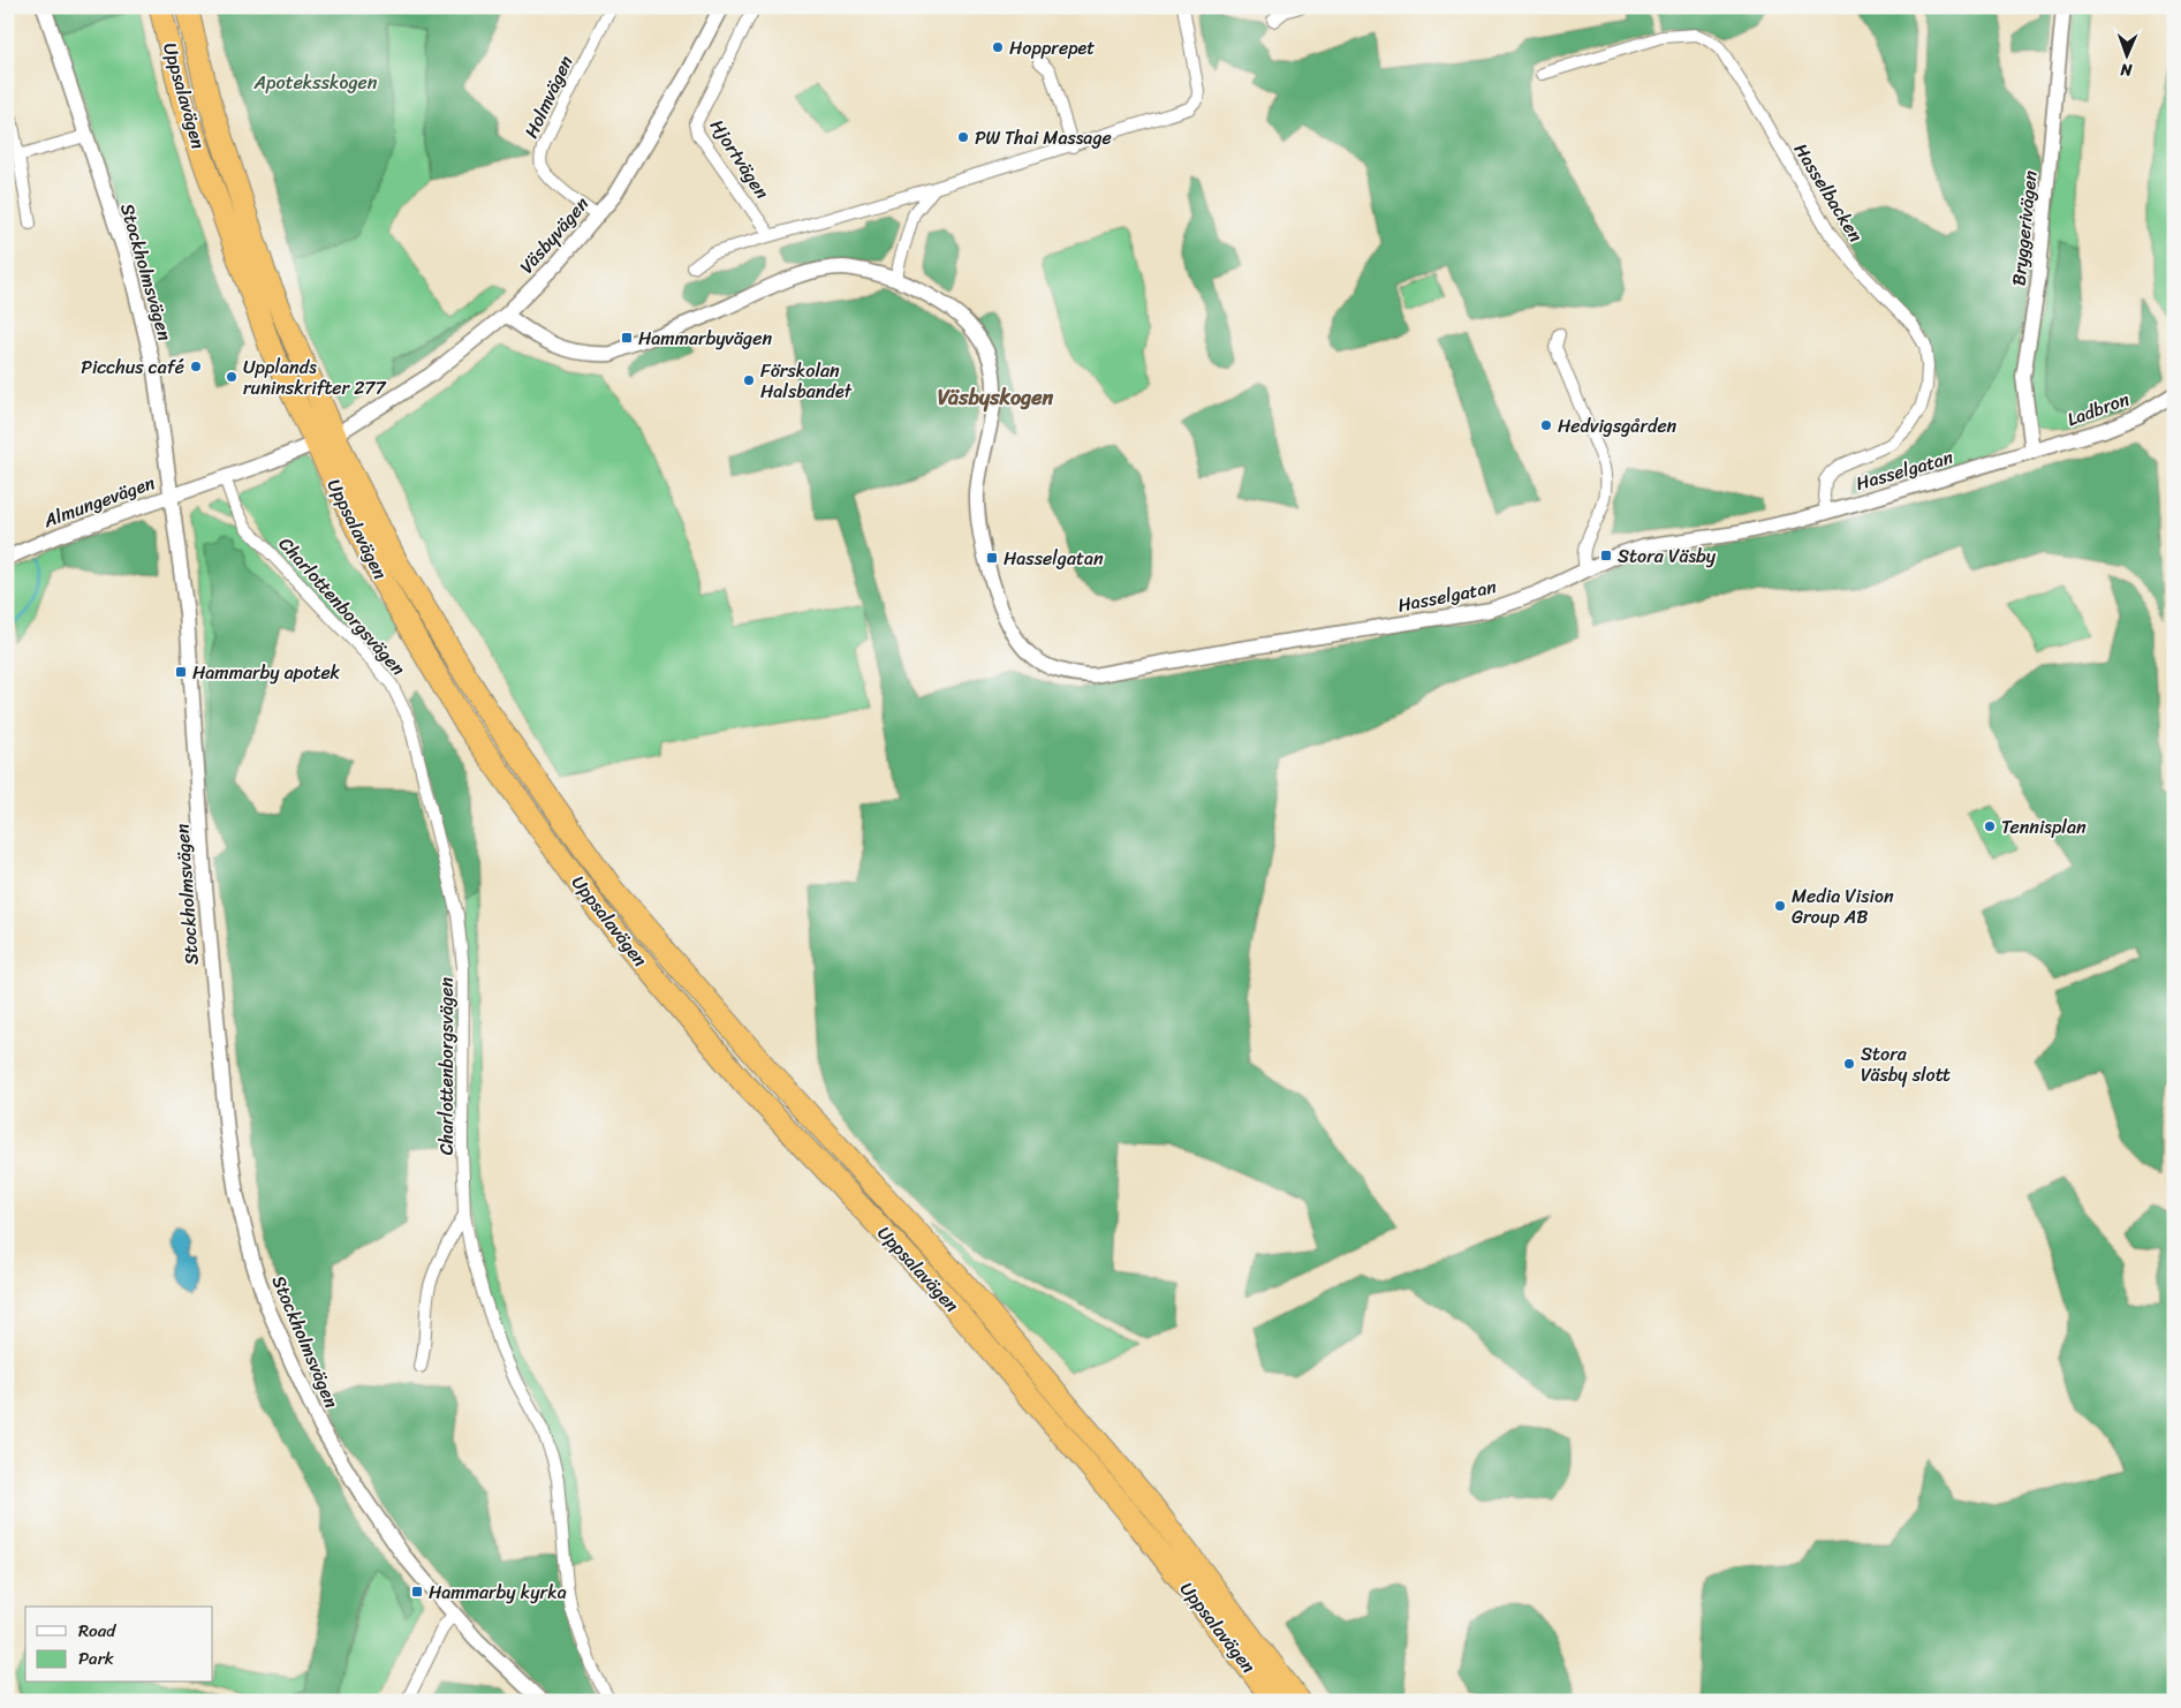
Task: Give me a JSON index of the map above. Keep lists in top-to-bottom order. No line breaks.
{"streets":{"highway":["Uppsalavägen"],"street":["Holmvägen","Hjortvägen","Hasselbacken","Bryggerivägen","Väsbyvägen","Stockholmsvägen","Ladbron","Hasselgatan","Almungevägen","Charlottenborgsvägen"]},"crossings":[["Holmvägen","Väsbyvägen"],["Hasselbacken","Hasselgatan"],["Bryggerivägen","Ladbron"],["Bryggerivägen","Hasselgatan"],["Väsbyvägen","Hasselgatan"],["Stockholmsvägen","Almungevägen"],["Ladbron","Hasselgatan"]],"districts":["Väsbyskogen"],"parks":["Apoteksskogen"],"places":{"other":["Hopprepet","PW Thai Massage","Picchus café","Upplands runinskrifter 277","Förskolan Halsbandet","Hedvigsgården","Tennisplan","Media Vision Group AB","Stora Väsby slott"],"transit":["Hammarbyvägen","Stora Väsby","Hasselgatan","Hammarby apotek","Hammarby kyrka"]},"legend":["Road","Park"],"north":"bottom"}
